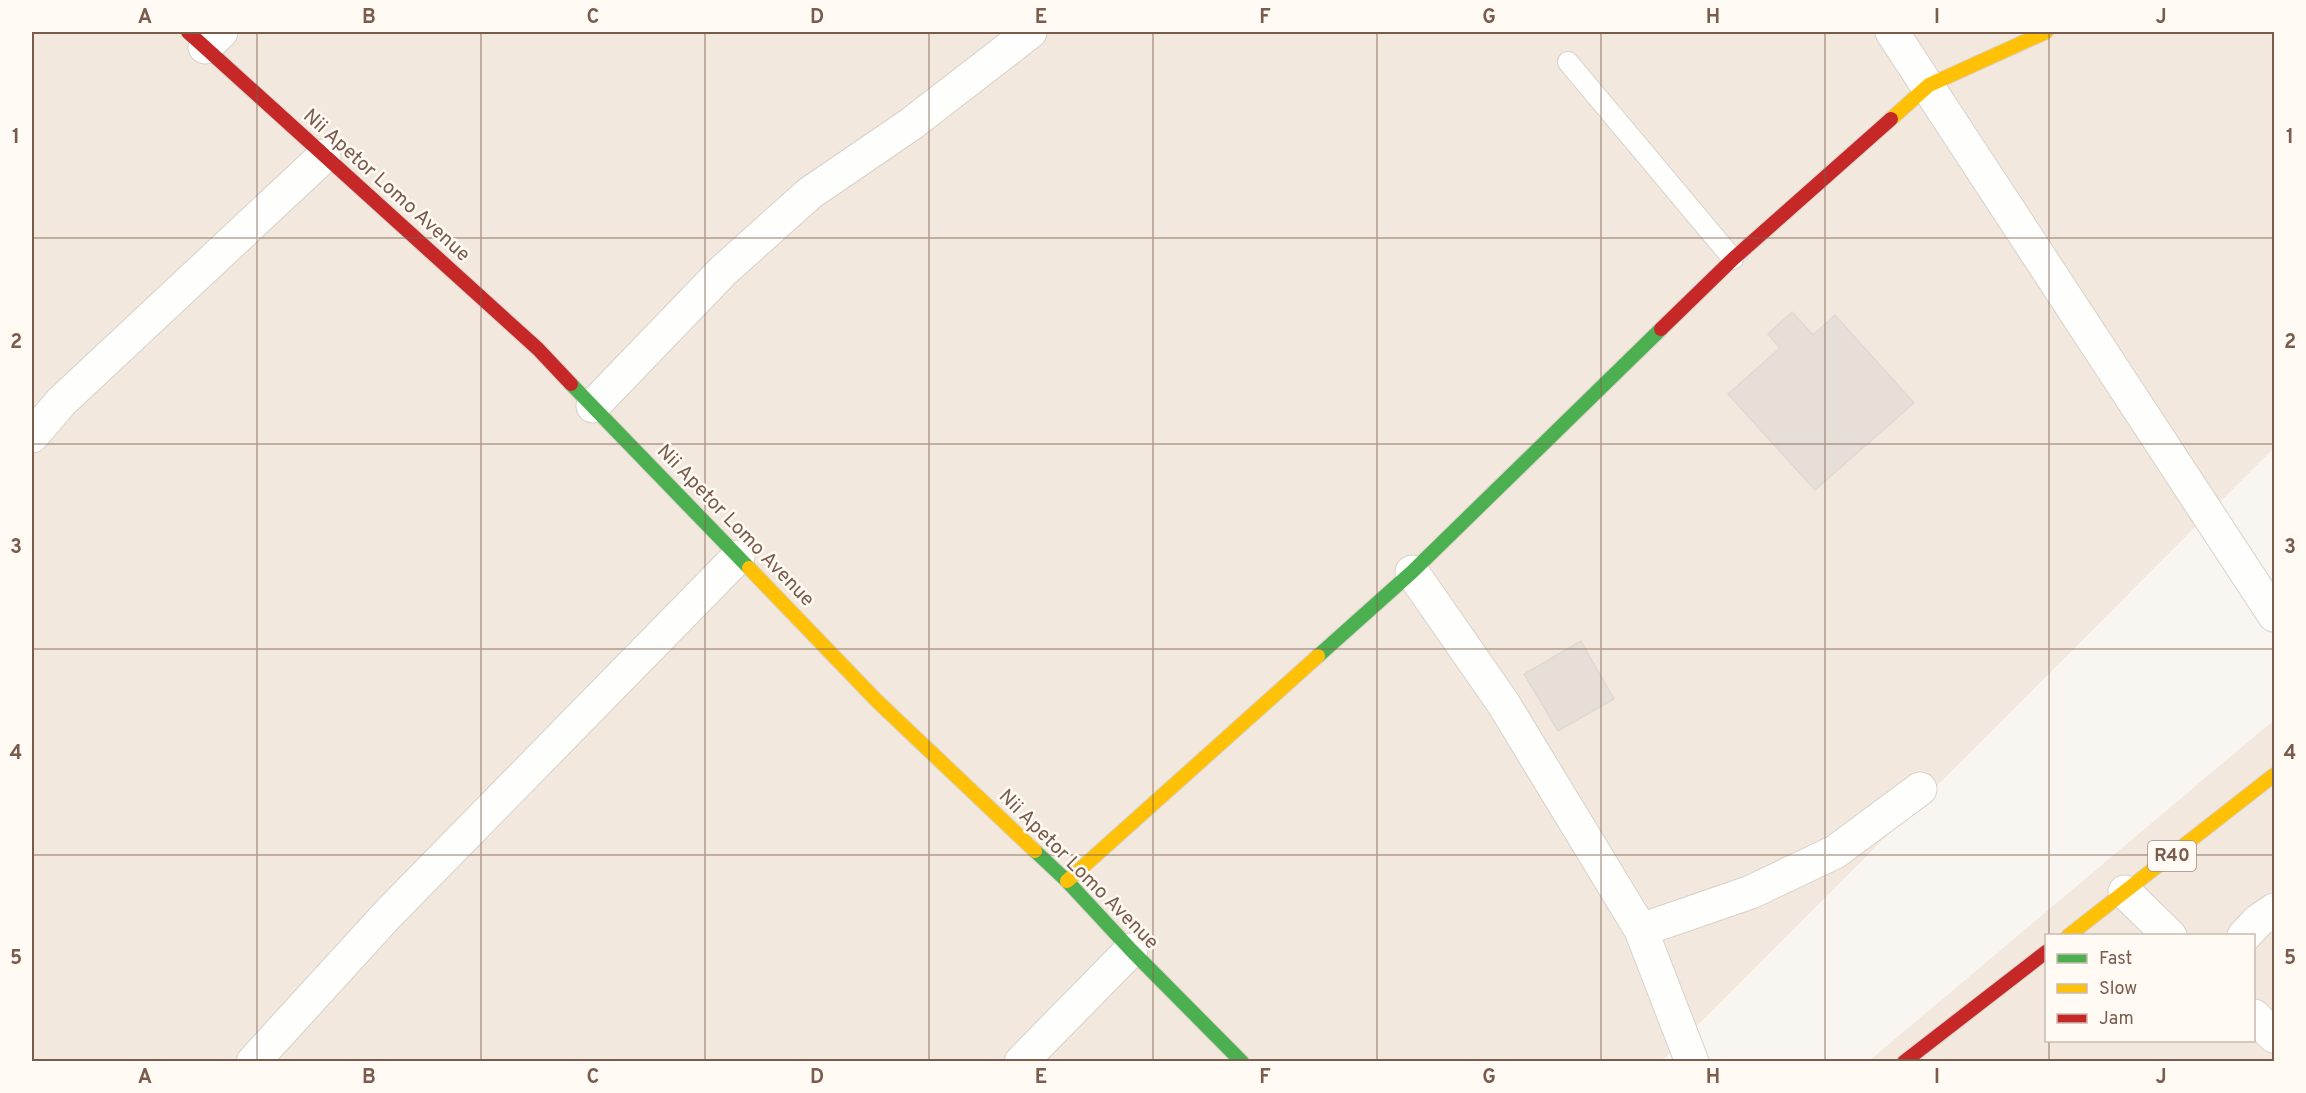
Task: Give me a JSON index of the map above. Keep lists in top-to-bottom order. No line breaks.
{"streets":{"street":["Nii Apetor Lomo Avenue","R40"]},"legend":["Fast","Slow","Jam"],"grid":{"columns":["A","B","C","D","E","F","G","H","I","J"],"rows":["1","2","3","4","5"]}}
